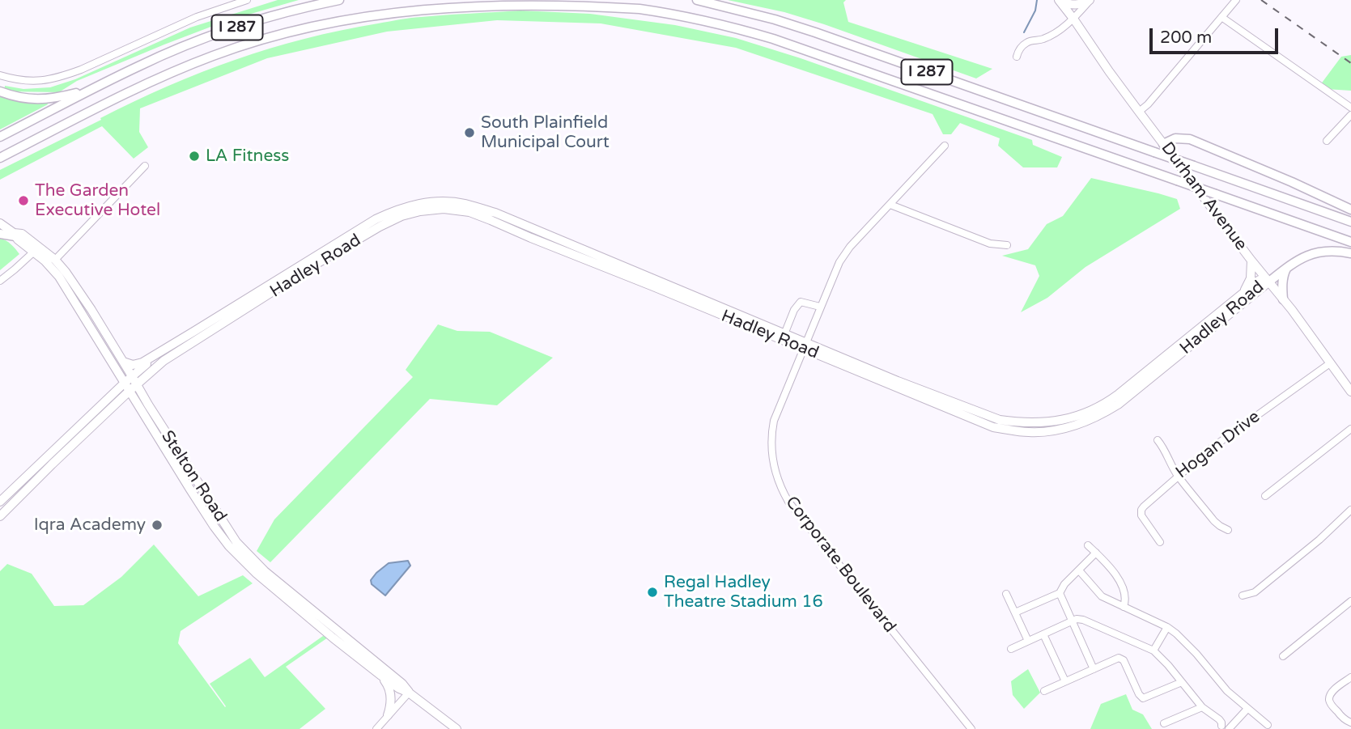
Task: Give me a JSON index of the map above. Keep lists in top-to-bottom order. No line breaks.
{"streets":{"highway":["I 287"],"main road":["Durham Avenue","Hadley Road","Stelton Road"],"street":["Hogan Drive","Corporate Boulevard"]},"crossings":[["Durham Avenue","Hadley Road"],["Durham Avenue","Hogan Drive"],["Hadley Road","Stelton Road"],["Hadley Road","Corporate Boulevard"]],"places":["South Plainfield Municipal Court","LA Fitness","The Garden Executive Hotel","Iqra Academy","Regal Hadley Theatre Stadium 16"],"scale_bar":"200 m"}
